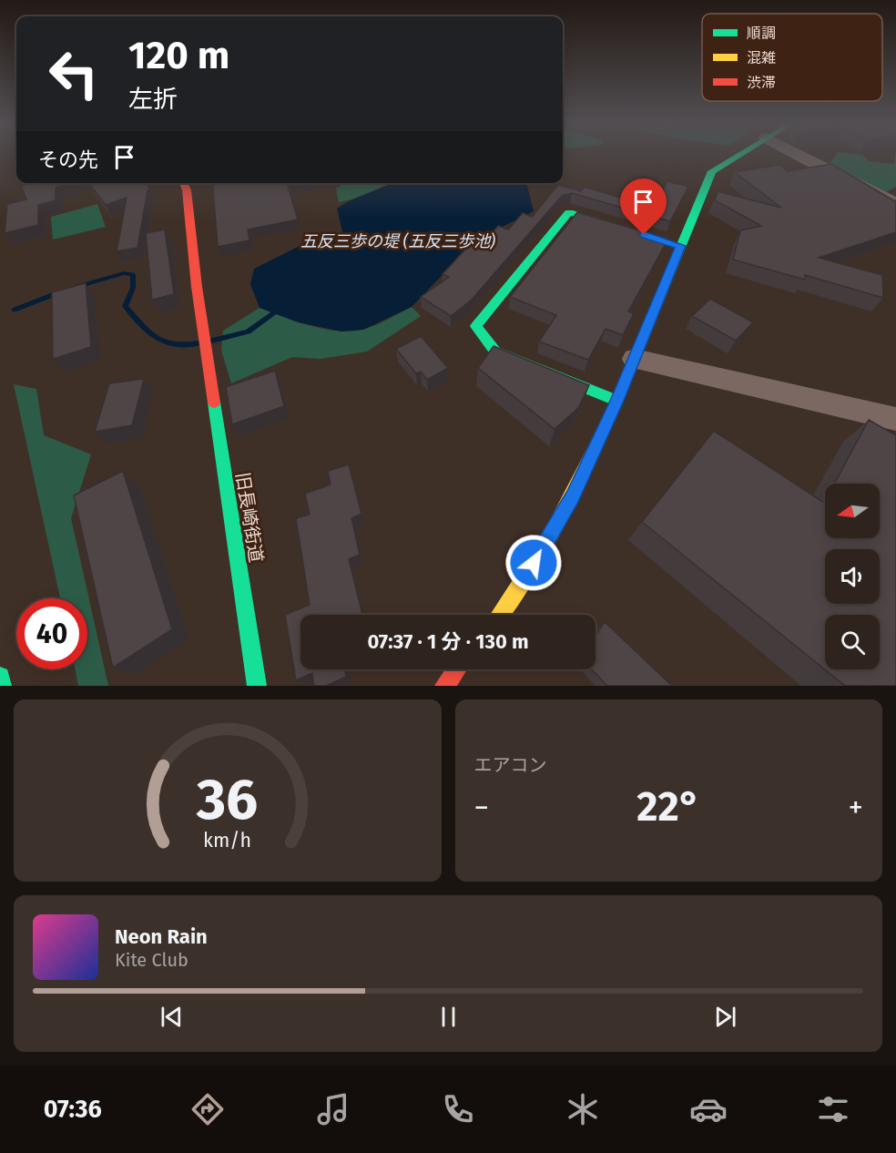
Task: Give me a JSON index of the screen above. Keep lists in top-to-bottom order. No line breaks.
{"streets":{"main road":["旧長崎街道"]},"water":["五反三歩の堤 (五反三歩池)"],"legend":["順調","混雑","渋滞"],"north":"left","page":{"turn":["120 m","左折"],"then":"その先","limit":"40","trip":"07:37 · 1 分 · 130 m","tile":"エアコン","heat":["−","22°","+"],"song":["Neon Rain","Kite Club"],"tabs":"07:36","gauge":["36","km/h"]}}
